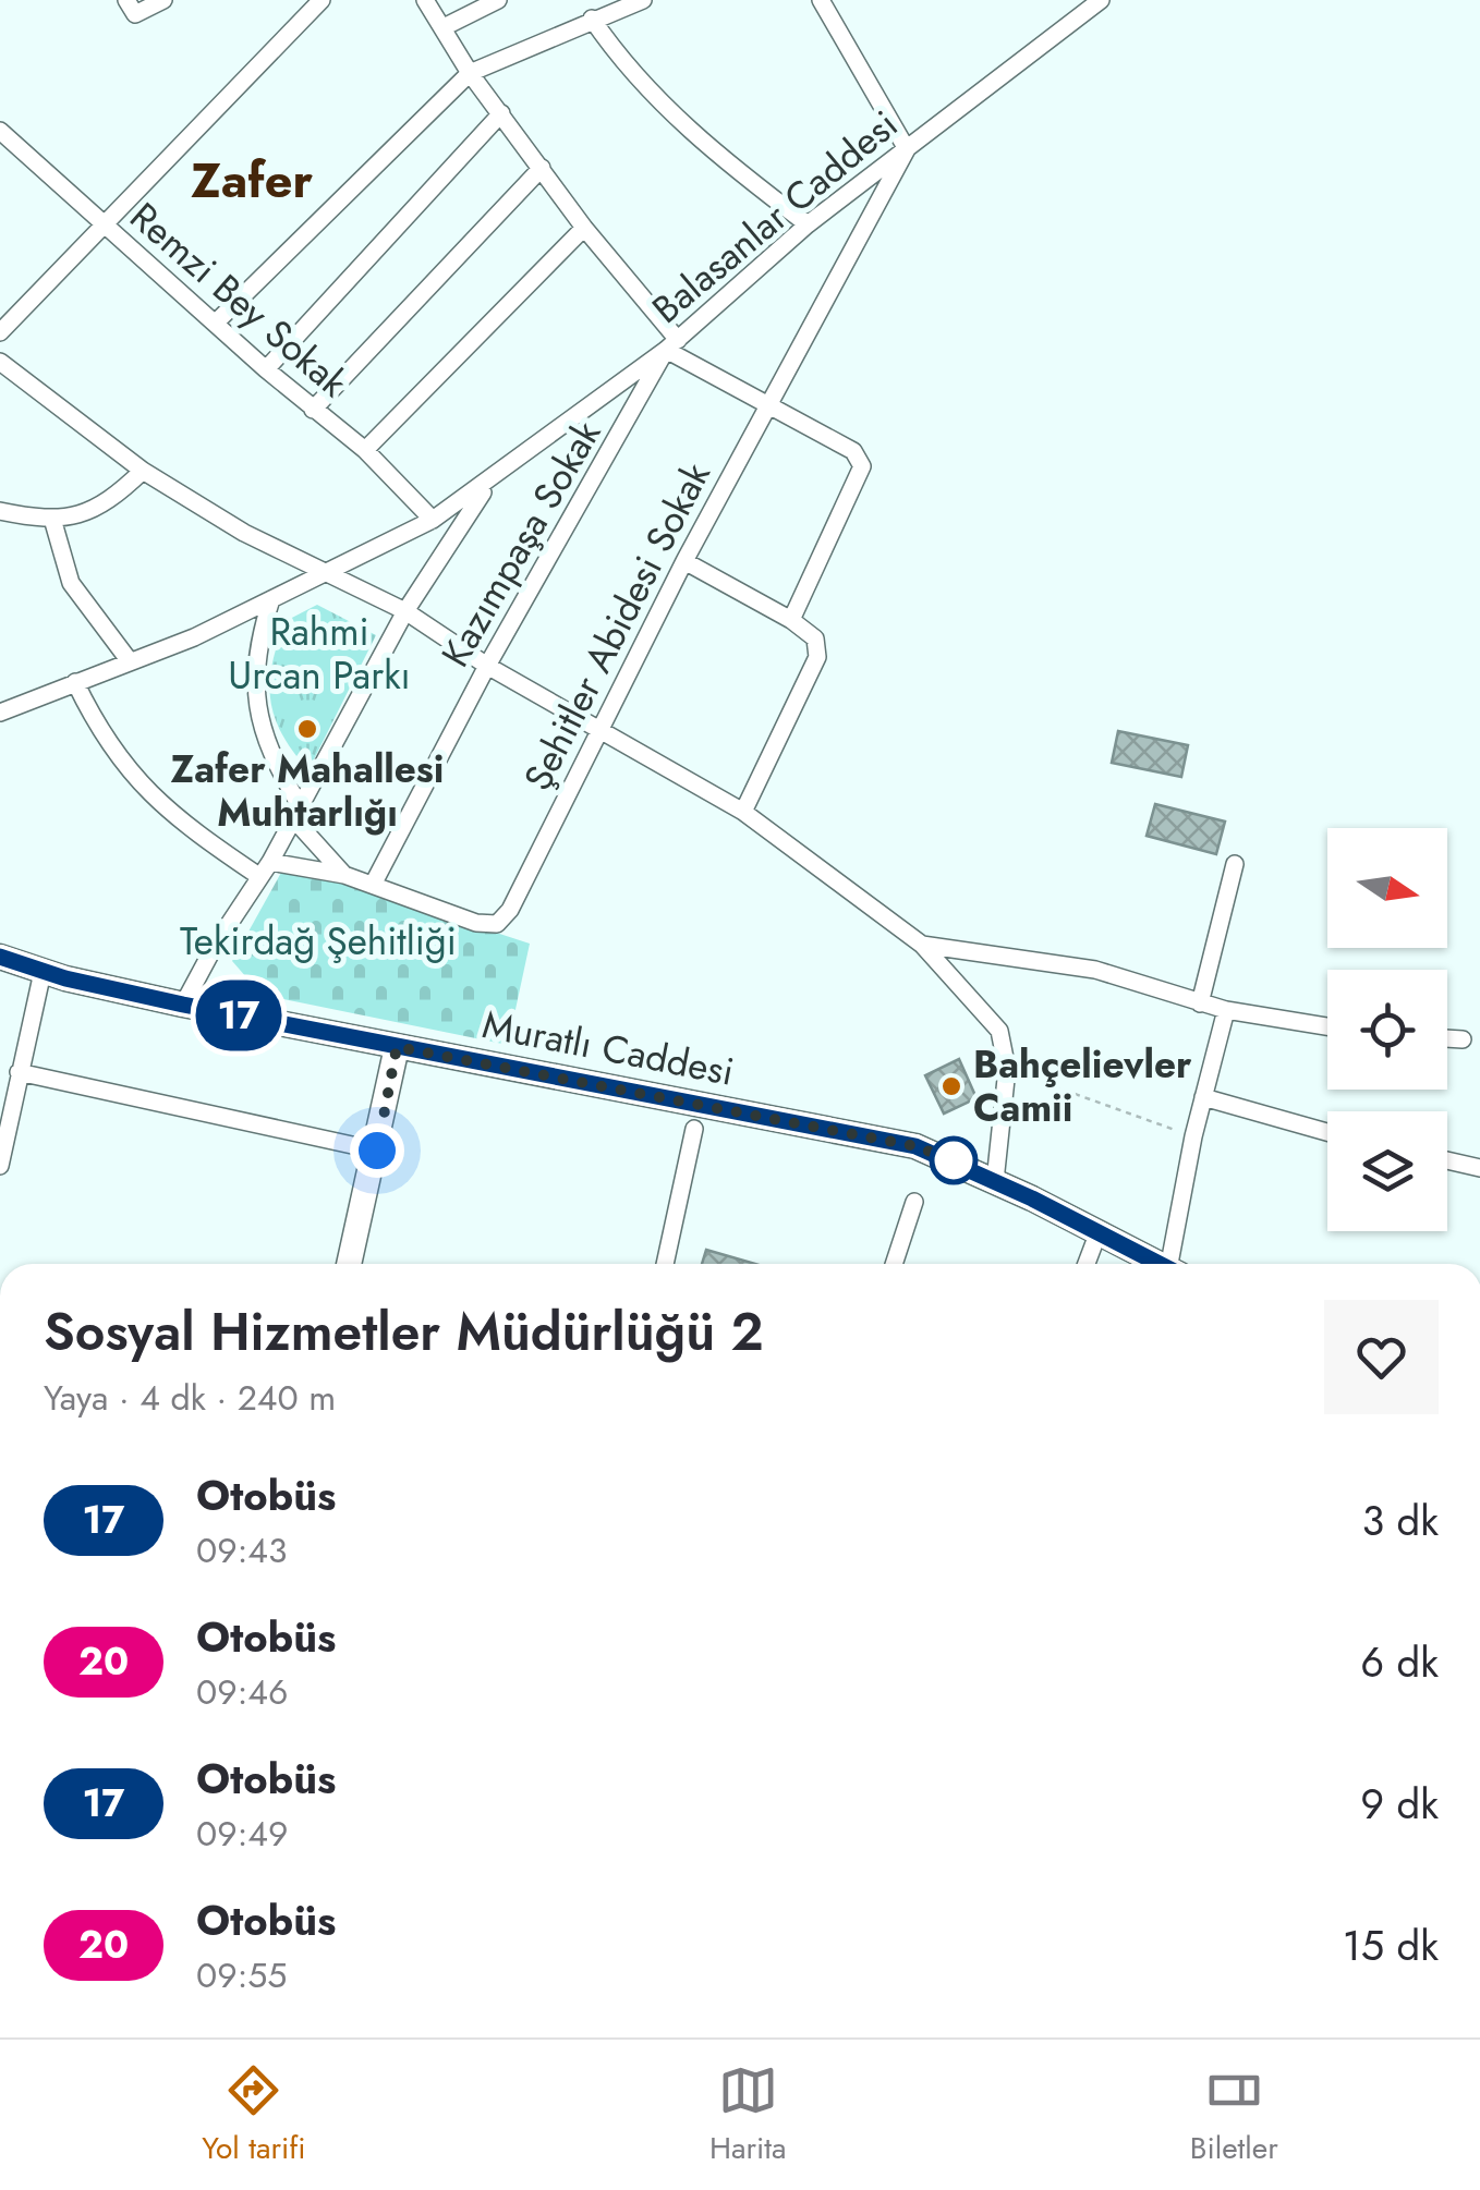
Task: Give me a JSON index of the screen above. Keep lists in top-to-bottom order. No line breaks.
{"streets":{"main road":["Muratlı Caddesi"],"street":["Balasanlar Caddesi","Remzi Bey Sokak","Kazımpaşa Sokak","Şehitler Abidesi Sokak"]},"crossings":[["Balasanlar Caddesi","Remzi Bey Sokak"],["Balasanlar Caddesi","Kazımpaşa Sokak"],["Balasanlar Caddesi","Şehitler Abidesi Sokak"],["Kazımpaşa Sokak","Şehitler Abidesi Sokak"]],"districts":["Zafer"],"parks":["Rahmi Urcan Parkı","Tekirdağ Şehitliği"],"places":["Zafer Mahallesi Muhtarlığı","Bahçelievler Camii"],"lines":["bus line 17"],"north":"right","page":{"on_map":"17","heading":["Sosyal Hizmetler Müdürlüğü 2","Yaya · 4 dk · 240 m"],"list":[{"mark":"17","name":"Otobüs","note":"09:43","value":"3 dk"},{"mark":"20","name":"Otobüs","note":"09:46","value":"6 dk"},{"mark":"17","name":"Otobüs","note":"09:49","value":"9 dk"},{"mark":"20","name":"Otobüs","note":"09:55","value":"15 dk"}],"tabs":["Yol tarifi","Harita","Biletler"]}}
